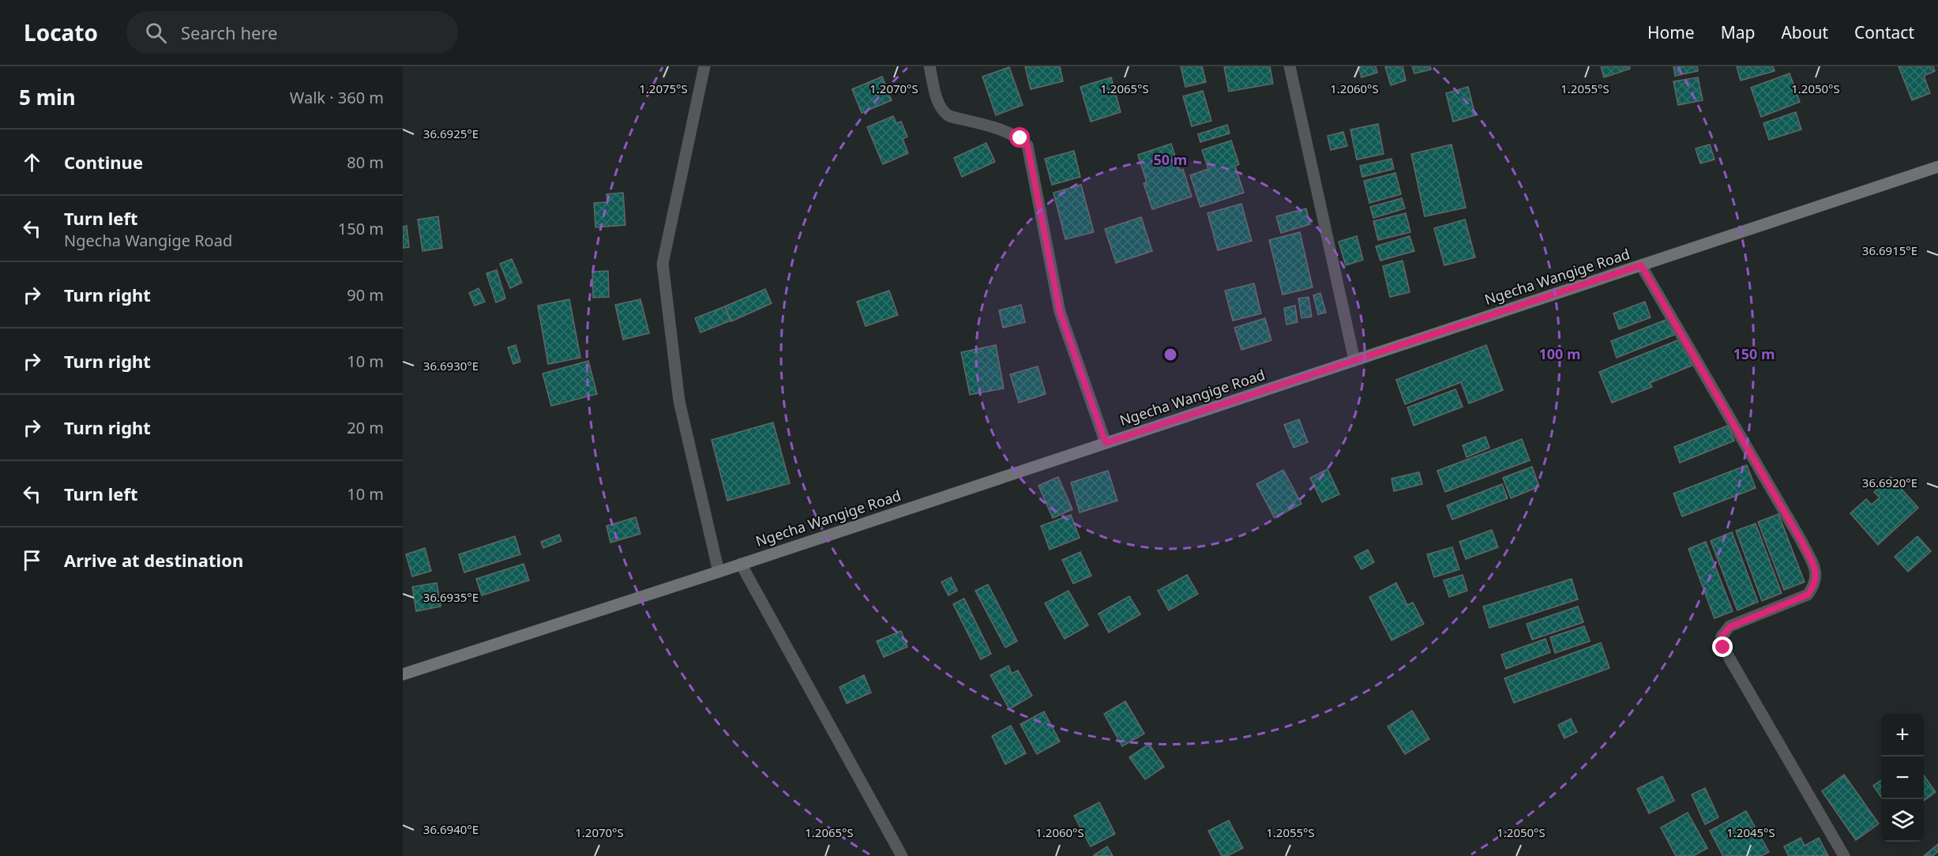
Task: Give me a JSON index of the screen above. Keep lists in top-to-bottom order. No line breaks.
{"streets":{"street":["Ngecha Wangige Road"]},"page":{"header":"Locato","search":"Search here","nav":["Home","Map","About","Contact"],"heading":["5 min","Walk · 360 m"],"list":[["Continue","80 m"],["Turn left","Ngecha Wangige Road","150 m"],["Turn right","90 m"],["Turn right","10 m"],["Turn right","20 m"],["Turn left","10 m"],"Arrive at destination"],"map_buttons":["+","−"]},"coordinates":["1.2075°S","1.2070°S","1.2065°S","1.2060°S","1.2055°S","1.2050°S","36.6925°E","36.6915°E","36.6930°E","36.6920°E","36.6935°E","36.6940°E","1.2045°S"],"rings":["50 m","100 m","150 m"]}
